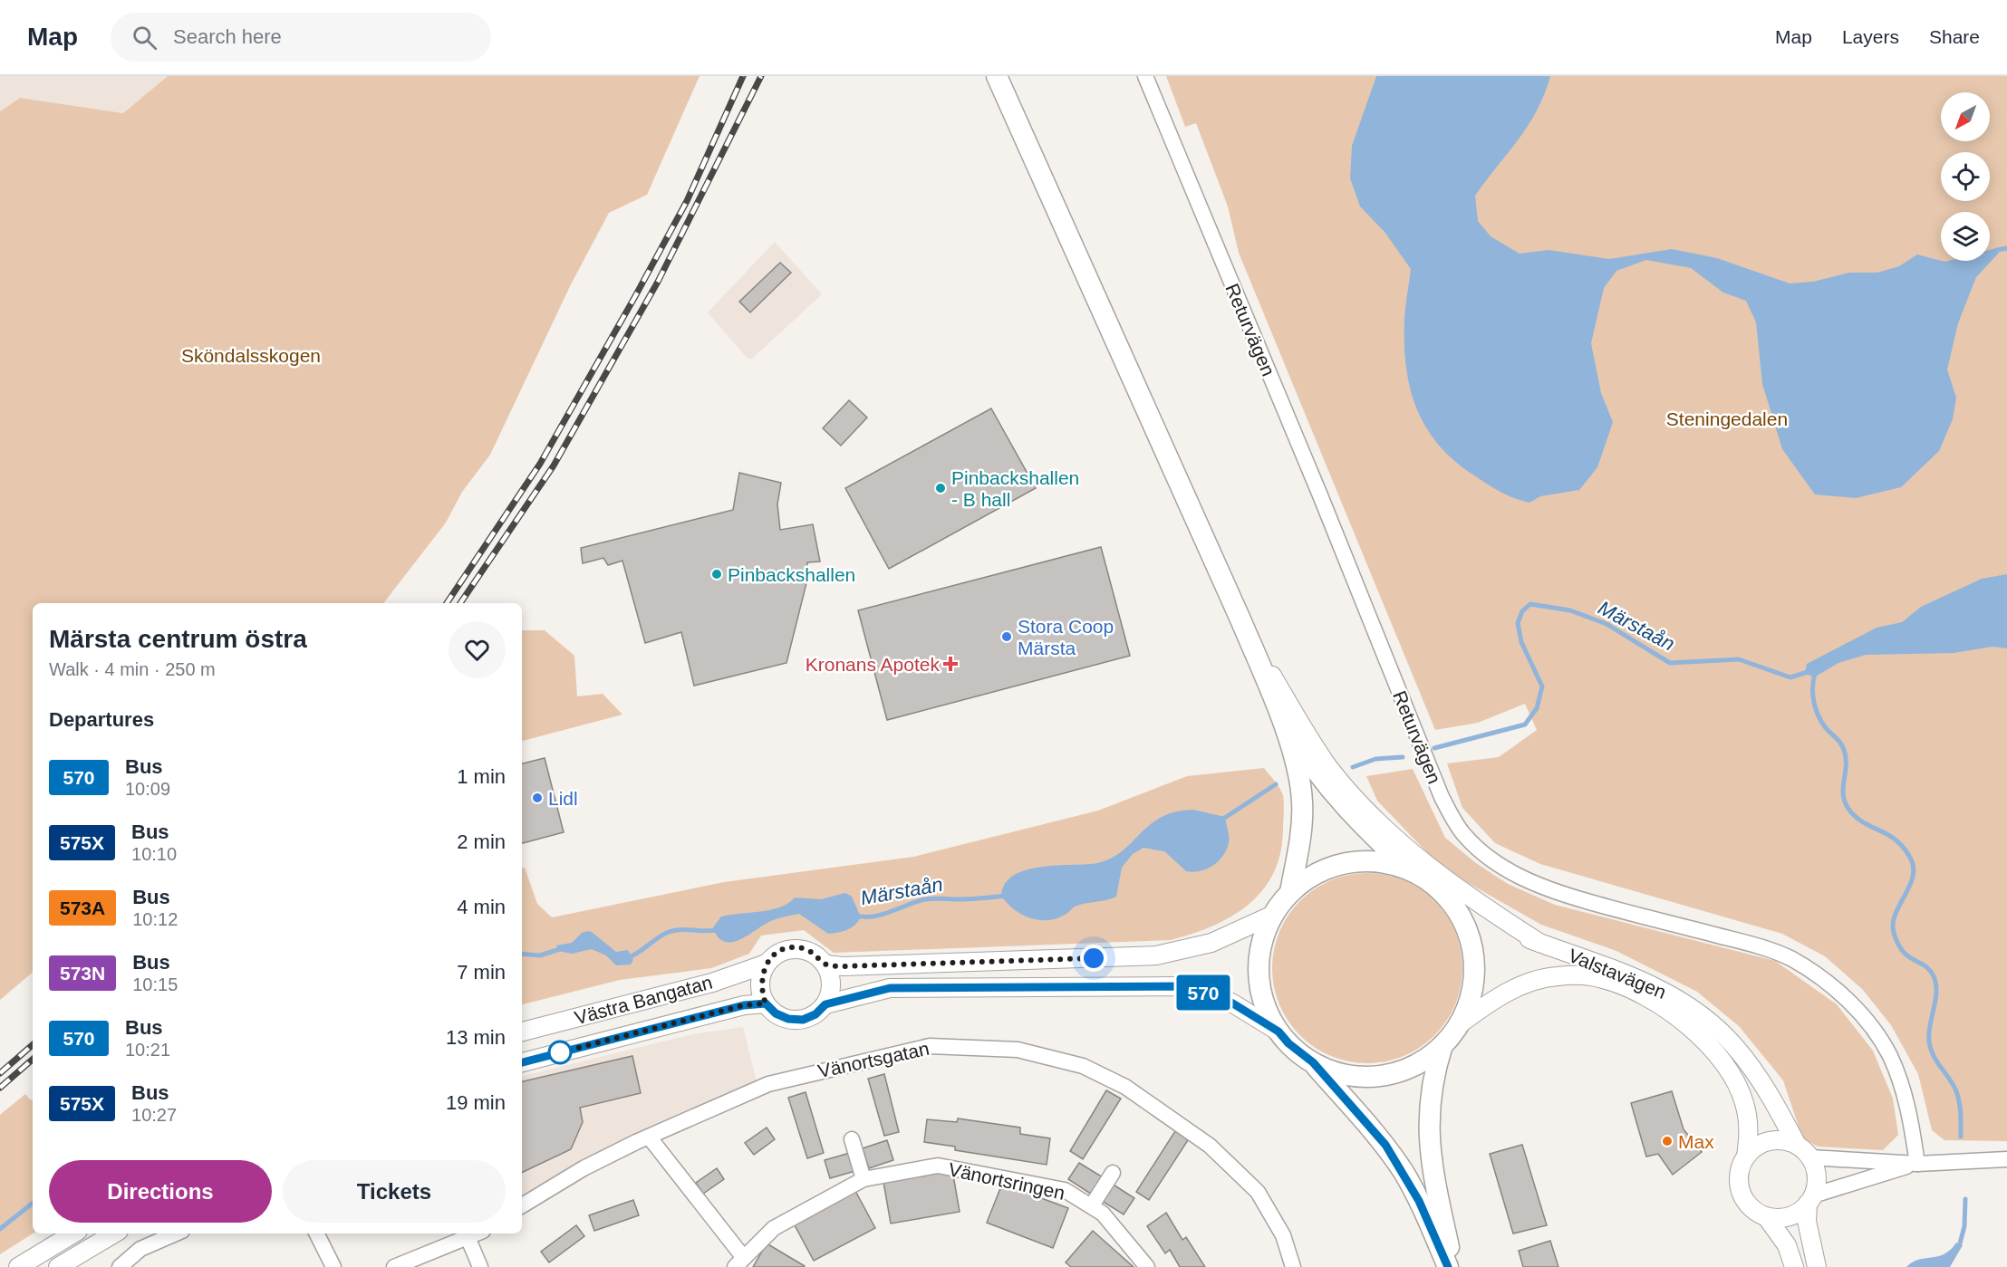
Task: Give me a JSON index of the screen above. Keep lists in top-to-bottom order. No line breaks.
{"streets":{"street":["Returvägen","Valstavägen","Västra Bangatan","Vänortsgatan","Vänortsringen"]},"water":["Märstaån"],"parks":["Sköndalsskogen","Steningedalen"],"places":{"other":["Pinbackshallen - B hall","Pinbackshallen","Stora Coop Märsta","Lidl","Max"],"health":["Kronans Apotek"]},"lines":["bus line 570"],"north":"bottom left","page":{"header":"Map","search":"Search here","nav":["Map","Layers","Share"],"on_map":"570","heading":[["Märsta centrum östra","Walk · 4 min · 250 m"],"Departures"],"list":[{"mark":"570","name":"Bus","note":"10:09","value":"1 min"},{"mark":"575X","name":"Bus","note":"10:10","value":"2 min"},{"mark":"573A","name":"Bus","note":"10:12","value":"4 min"},{"mark":"573N","name":"Bus","note":"10:15","value":"7 min"},{"mark":"570","name":"Bus","note":"10:21","value":"13 min"},{"mark":"575X","name":"Bus","note":"10:27","value":"19 min"}],"buttons":["Directions","Tickets"]}}
